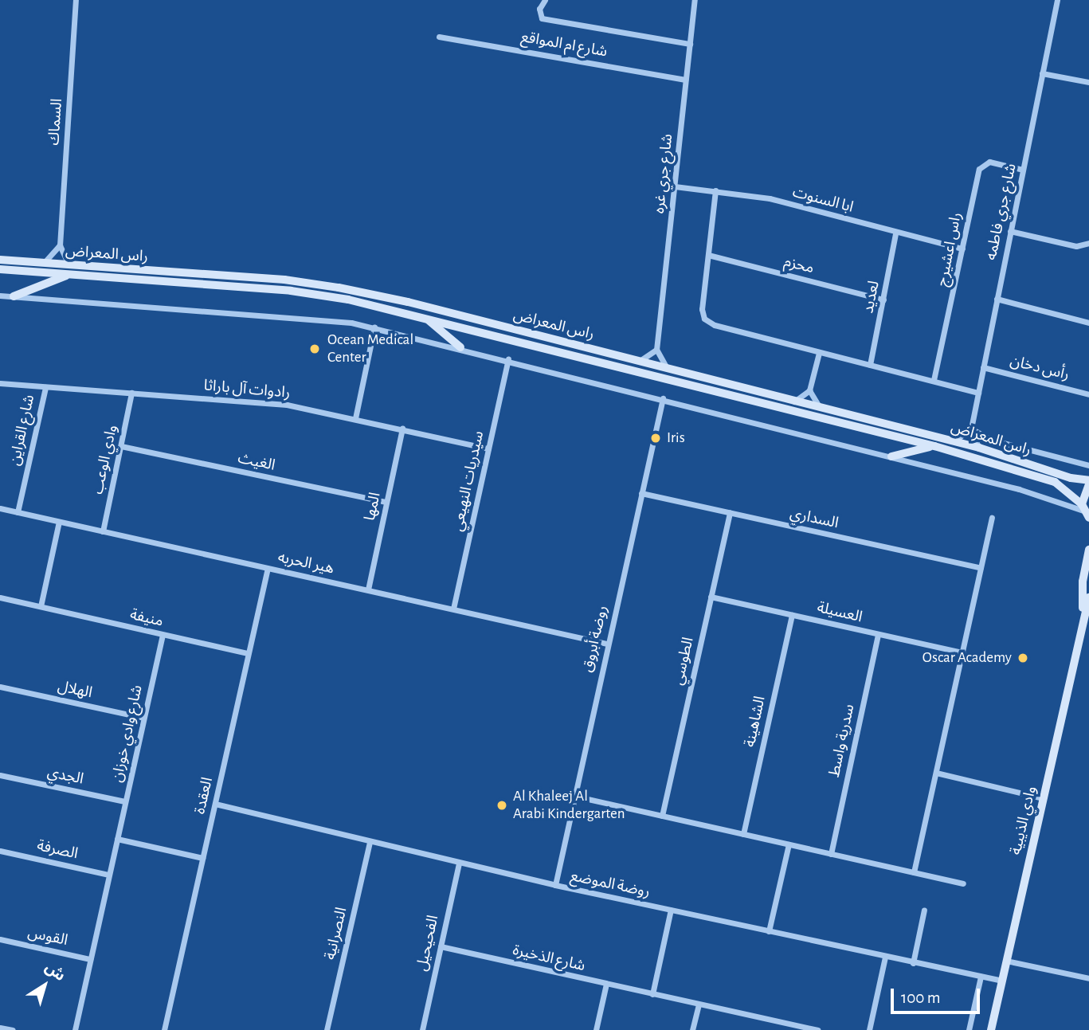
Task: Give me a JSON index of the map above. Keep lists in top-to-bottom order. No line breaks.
{"streets":{"street":["شارع ام المواقع","السماك","شارع جري غره","ابا السنوت","شارع جري فاطمه","راس اعشيرج","راس المعراض","محزم","لعديد","رأس دخان","رادوات آل باراثا","شارع القراين","وادي الوعب","الغيث","سيدريات النهيعي","المها","السداري","هير الحربه","العسيلة","منيفة","روضة أبروق","الطوسي","الهلال","الشاهينة","شارع وادي خوزان","سدرية واسط","الجدي","العقدة","وادي الذيبية","الصرفة","روضة الموضع","النصرانية","القوس","الفحيحيل","شارع الذخيرة"]},"crossings":[["شارع ام المواقع","شارع جري غره"],["شارع جري غره","ابا السنوت"],["ابا السنوت","راس اعشيرج"],["ابا السنوت","لعديد"],["شارع جري فاطمه","راس اعشيرج"],["شارع جري فاطمه","راس المعراض"],["شارع جري فاطمه","رأس دخان"],["محزم","لعديد"],["رادوات آل باراثا","شارع القراين"],["رادوات آل باراثا","وادي الوعب"],["رادوات آل باراثا","سيدريات النهيعي"],["رادوات آل باراثا","المها"],["شارع القراين","هير الحربه"],["وادي الوعب","الغيث"],["وادي الوعب","هير الحربه"],["الغيث","المها"],["سيدريات النهيعي","هير الحربه"],["المها","هير الحربه"],["السداري","روضة أبروق"],["السداري","الطوسي"],["هير الحربه","روضة أبروق"],["هير الحربه","العقدة"],["العسيلة","الطوسي"],["العسيلة","الشاهينة"],["العسيلة","سدرية واسط"],["منيفة","شارع وادي خوزان"],["منيفة","العقدة"],["روضة أبروق","روضة الموضع"],["الهلال","شارع وادي خوزان"],["شارع وادي خوزان","الجدي"],["شارع وادي خوزان","الصرفة"],["شارع وادي خوزان","القوس"],["العقدة","روضة الموضع"],["وادي الذيبية","روضة الموضع"],["روضة الموضع","النصرانية"],["روضة الموضع","الفحيحيل"],["الفحيحيل","شارع الذخيرة"]],"places":["Ocean Medical Center","Iris","Oscar Academy","Al Khaleej Al Arabi Kindergarten"],"scale_bar":"100 m","north":"top right"}
